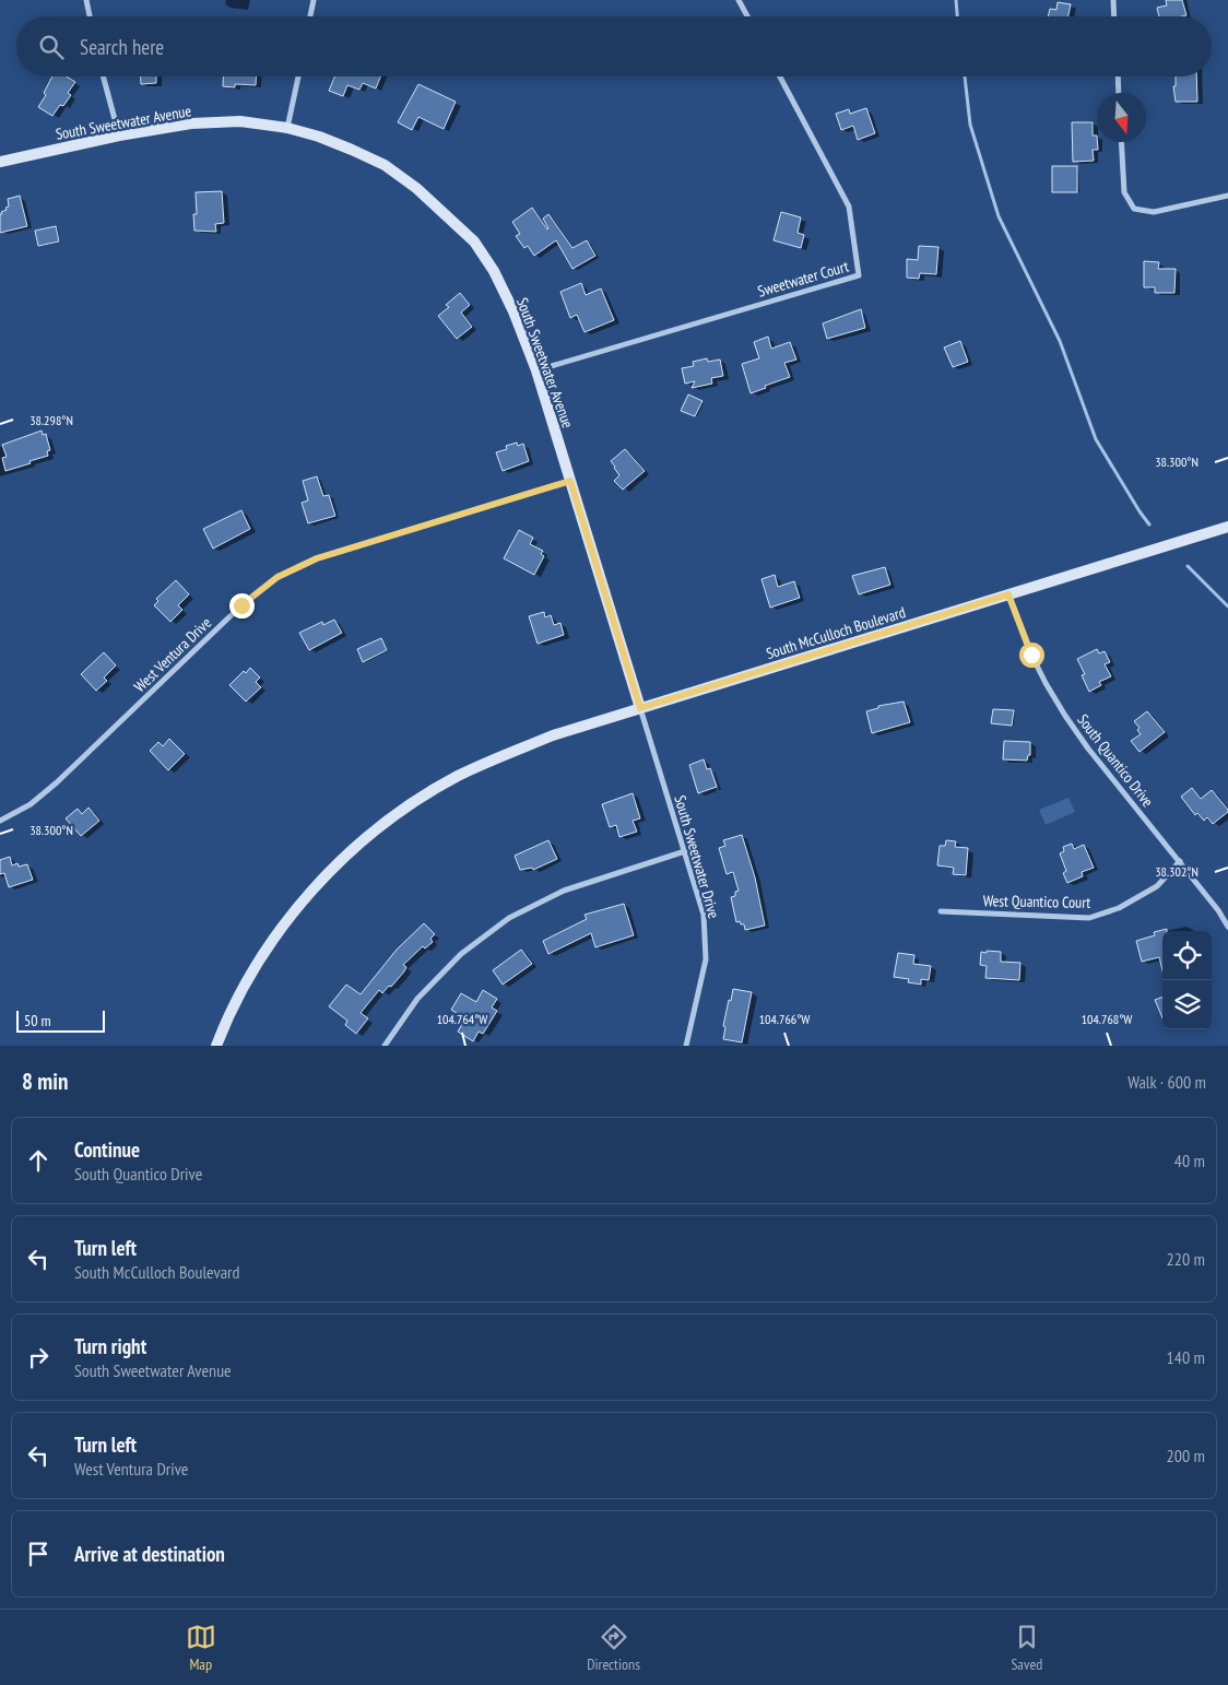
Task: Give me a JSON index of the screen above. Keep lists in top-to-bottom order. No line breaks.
{"streets":{"main road":["South Sweetwater Avenue","South McCulloch Boulevard"],"street":["Sweetwater Court","West Ventura Drive","South Quantico Drive","South Sweetwater Drive","West Quantico Court"]},"crossings":[["South Sweetwater Avenue","Sweetwater Court"],["South Sweetwater Avenue","South McCulloch Boulevard"],["South Sweetwater Avenue","West Ventura Drive"],["South Sweetwater Avenue","South Sweetwater Drive"],["South McCulloch Boulevard","South Quantico Drive"],["South McCulloch Boulevard","South Sweetwater Drive"],["South Quantico Drive","West Quantico Court"]],"scale_bar":"50 m","north":"bottom","page":{"search":"Search here","scale":"50 m","heading":["8 min","Walk · 600 m"],"list":[["Continue","South Quantico Drive","40 m"],["Turn left","South McCulloch Boulevard","220 m"],["Turn right","South Sweetwater Avenue","140 m"],["Turn left","West Ventura Drive","200 m"],"Arrive at destination"],"nav":["Map","Directions","Saved"]},"coordinates":["38.298°N","38.300°N","38.302°N","104.764°W","104.766°W","104.768°W"]}
